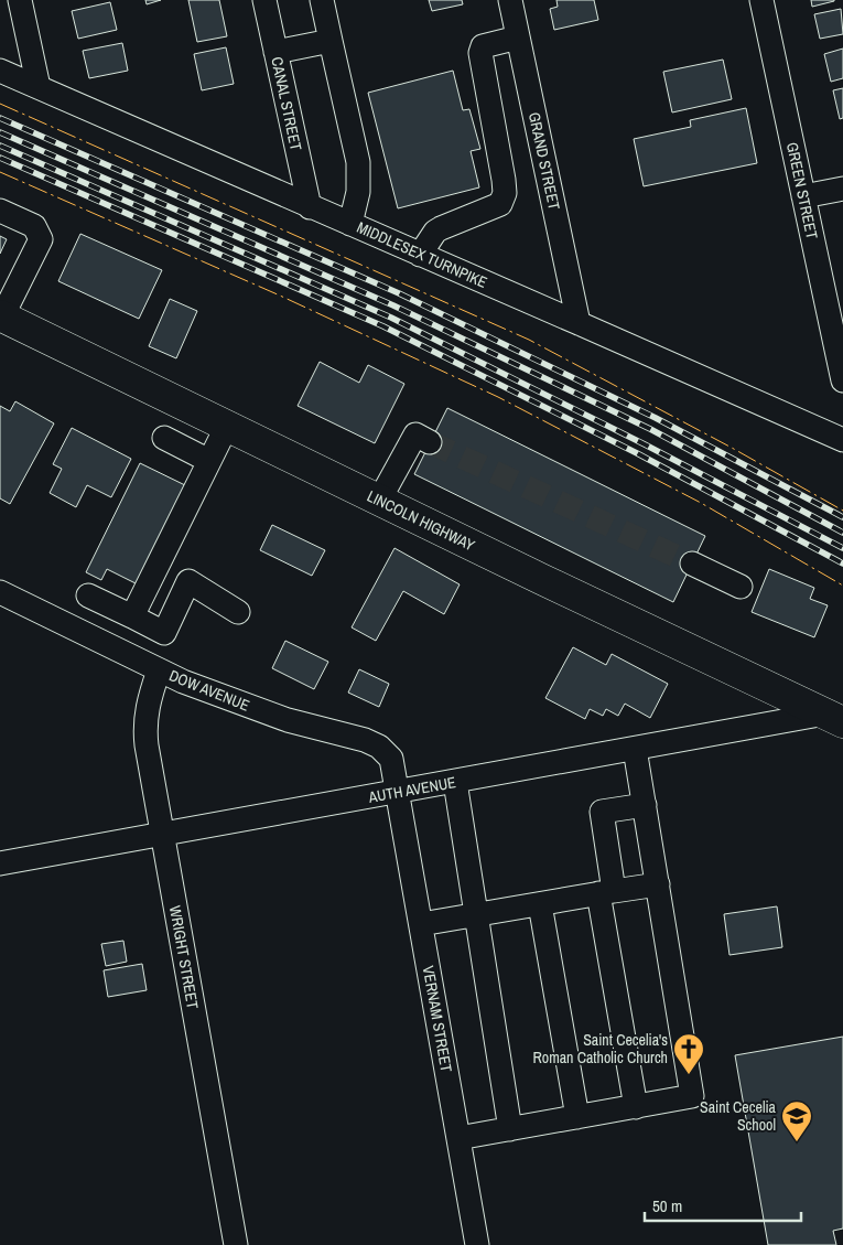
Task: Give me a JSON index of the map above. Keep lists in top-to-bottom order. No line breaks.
{"streets":{"main road":["LINCOLN HIGHWAY"],"street":["CANAL STREET","GRAND STREET","GREEN STREET","MIDDLESEX TURNPIKE","DOW AVENUE","AUTH AVENUE","WRIGHT STREET","VERNAM STREET"]},"crossings":[["CANAL STREET","MIDDLESEX TURNPIKE"],["GRAND STREET","MIDDLESEX TURNPIKE"],["LINCOLN HIGHWAY","AUTH AVENUE"],["DOW AVENUE","AUTH AVENUE"],["DOW AVENUE","WRIGHT STREET"],["DOW AVENUE","VERNAM STREET"],["AUTH AVENUE","WRIGHT STREET"],["AUTH AVENUE","VERNAM STREET"]],"places":{"church":["Saint Cecelia's Roman Catholic Church"],"school or university":["Saint Cecelia School"]},"scale_bar":"50 m"}
